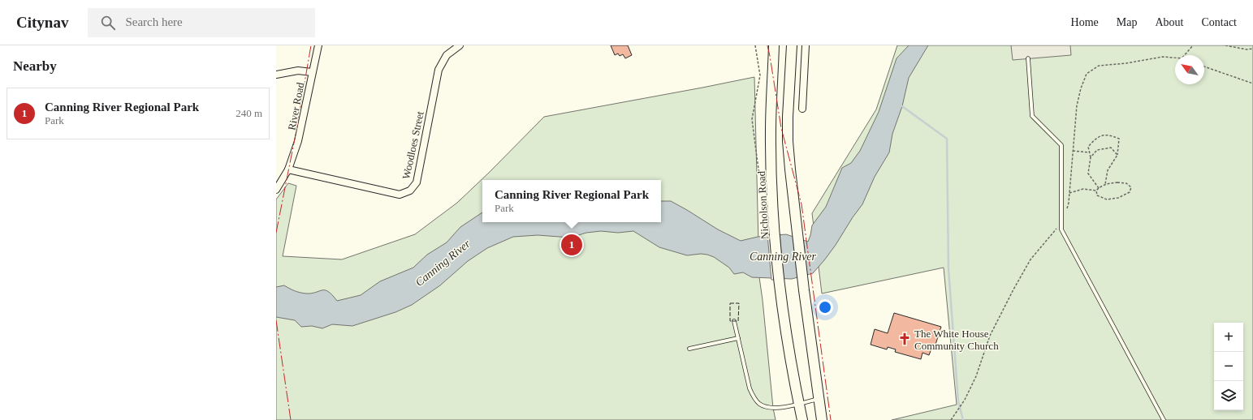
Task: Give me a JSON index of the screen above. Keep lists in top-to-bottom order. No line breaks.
{"streets":{"main road":["Nicholson Road"],"street":["River Road","Woodloes Street"]},"crossings":[["River Road","Woodloes Street"]],"water":["Canning River"],"places":{"church":["The White House Community Church"]},"north":"top left","page":{"header":"Citynav","search":"Search here","nav":["Home","Map","About","Contact"],"heading":"Nearby","list":[{"mark":"1","name":"Canning River Regional Park","note":"Park","value":"240 m"}],"popup":["Canning River Regional Park","Park"],"pins":"1","map_buttons":["+","−"]}}
